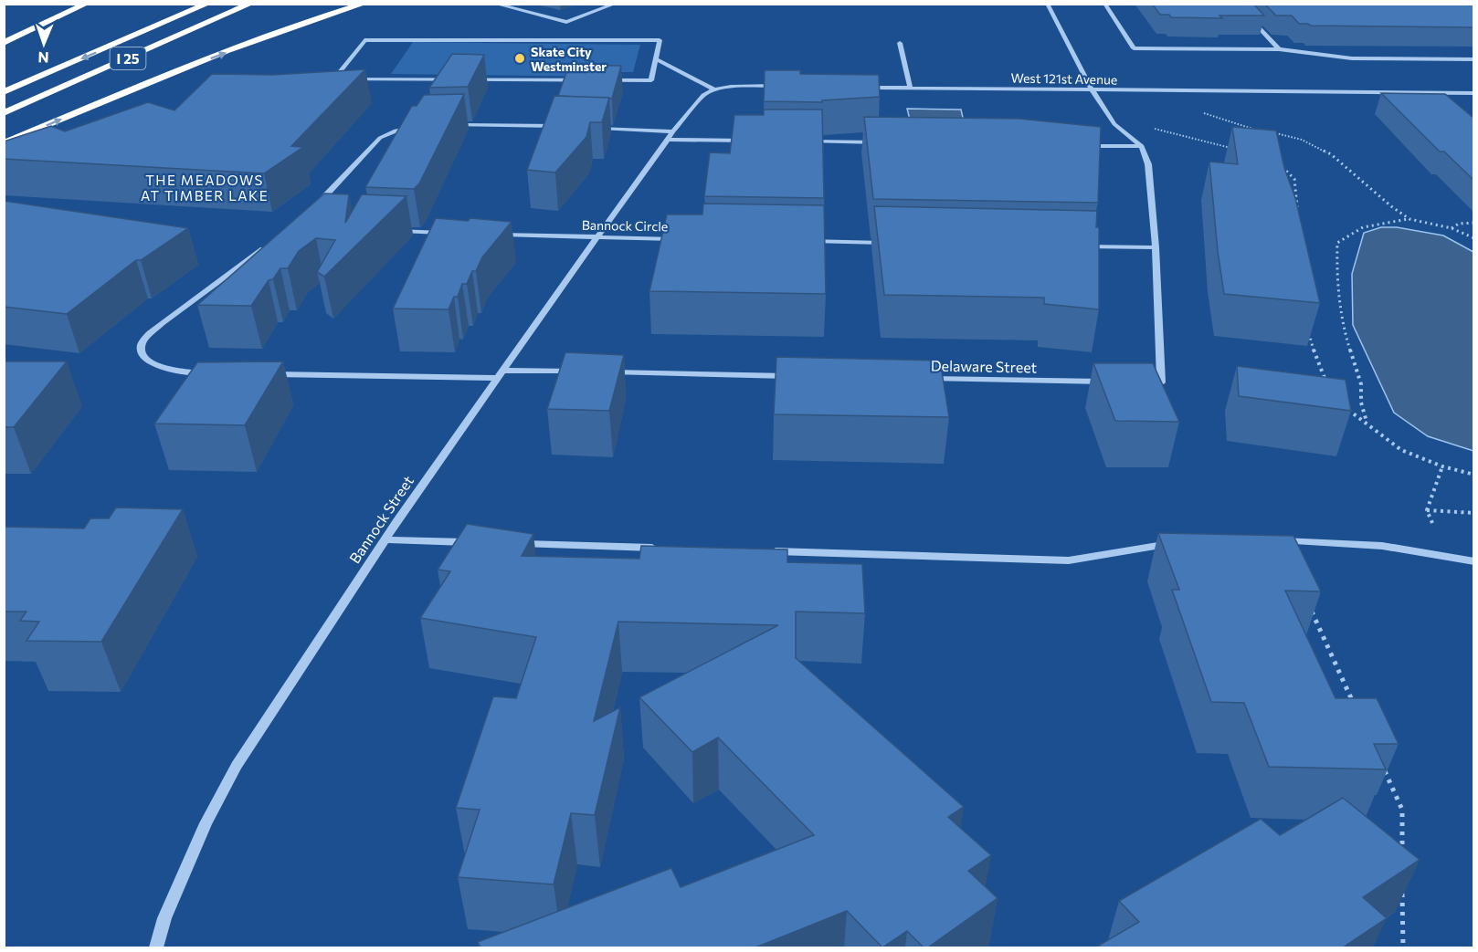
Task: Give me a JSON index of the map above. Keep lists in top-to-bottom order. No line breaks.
{"streets":{"highway":["I 25"],"street":["West 121st Avenue","Bannock Circle","Delaware Street","Bannock Street"]},"crossings":[["Bannock Circle","Bannock Street"]],"districts":["THE MEADOWS AT TIMBER LAKE"],"places":["Skate City Westminster"],"north":"bottom"}
